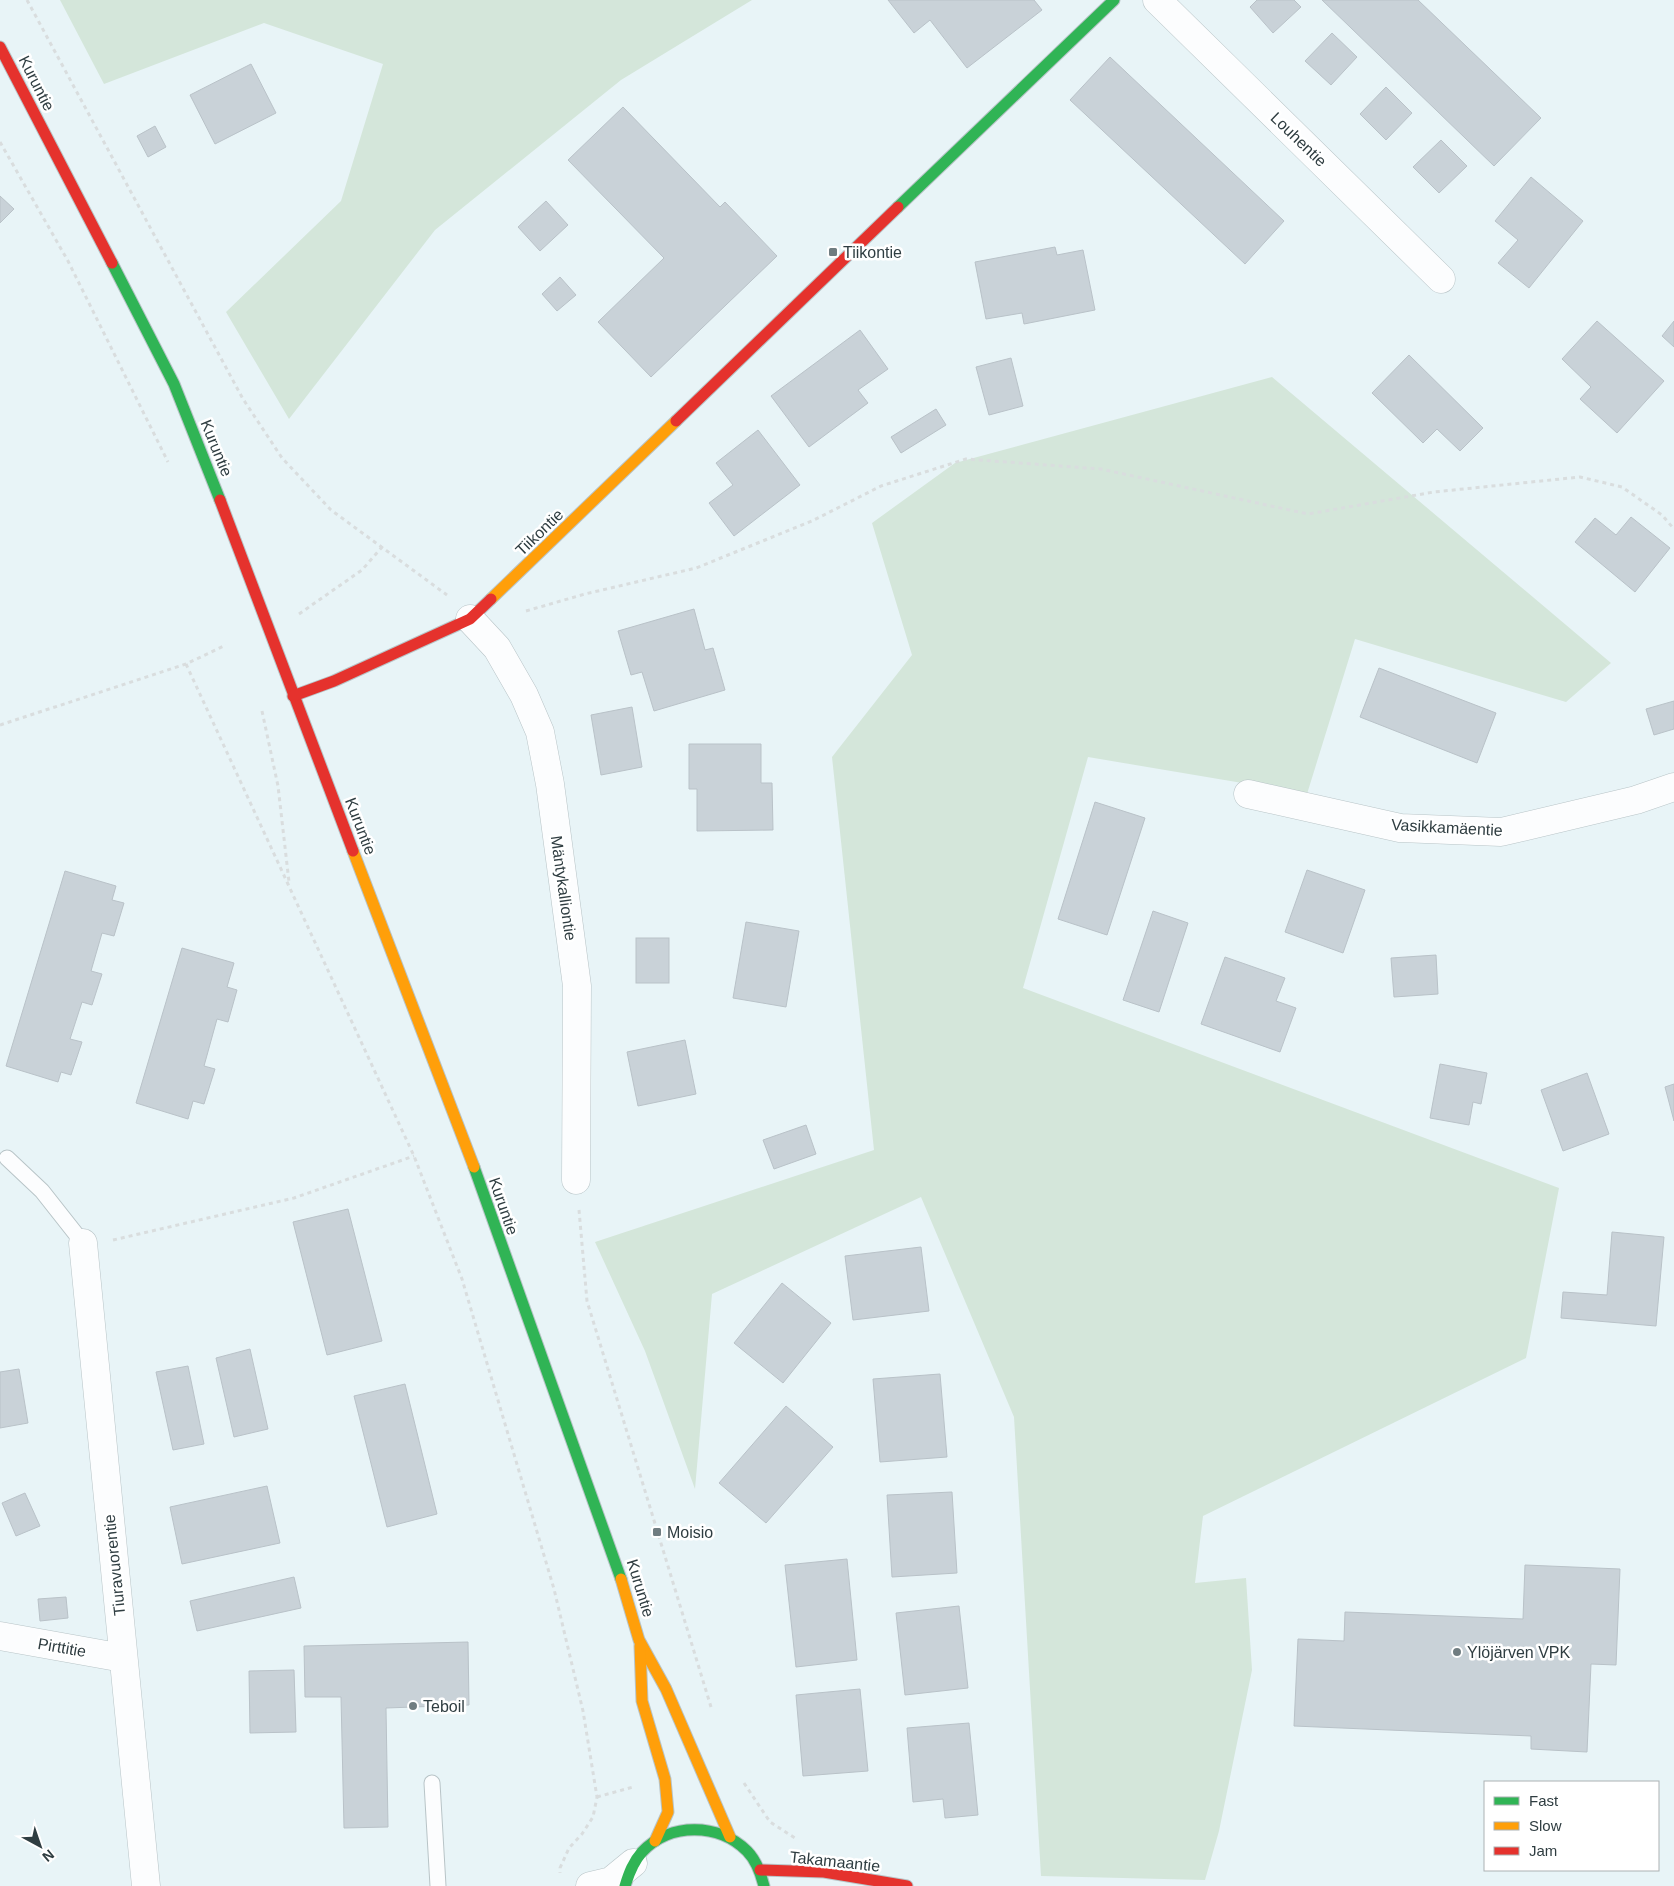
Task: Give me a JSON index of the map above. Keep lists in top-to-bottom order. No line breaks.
{"streets":{"main road":["Kuruntie","Tiikontie","Takamaantie"],"street":["Louhentie","Vasikkamäentie","Mäntykalliontie","Tiuravuorentie","Pirttitie"]},"crossings":[["Kuruntie","Tiikontie"],["Tiikontie","Mäntykalliontie"],["Tiuravuorentie","Pirttitie"]],"places":{"transit":["Tiikontie","Moisio"],"other":["Ylöjärven VPK","Teboil"]},"legend":["Fast","Slow","Jam"],"north":"bottom right"}
